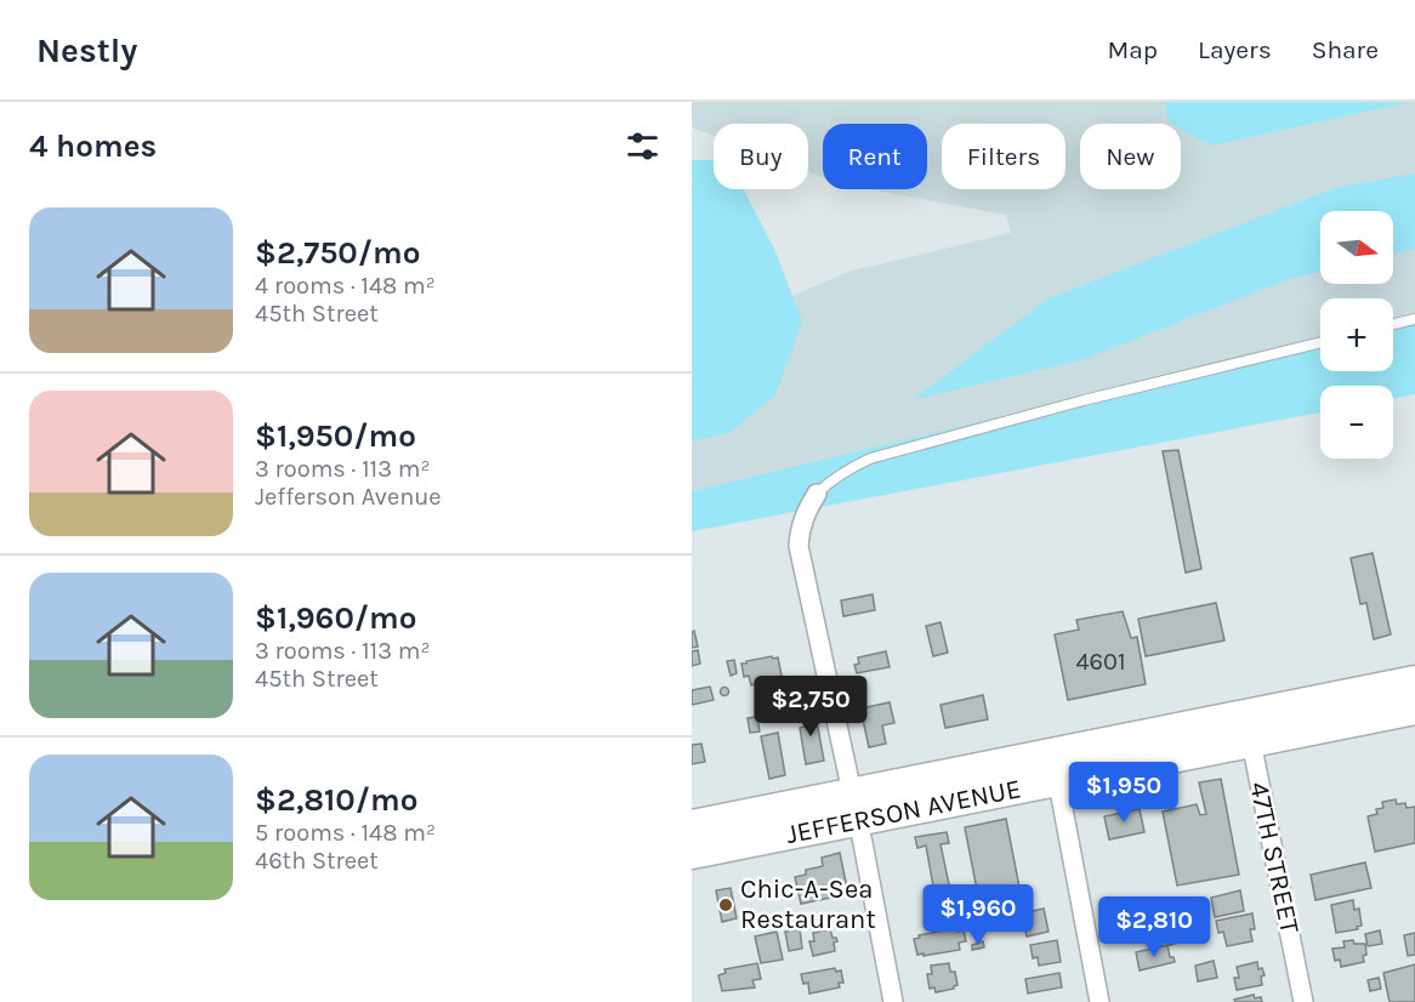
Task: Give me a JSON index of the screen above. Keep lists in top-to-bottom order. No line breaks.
{"streets":{"main road":["JEFFERSON AVENUE"],"street":["47TH STREET"]},"crossings":[["JEFFERSON AVENUE","47TH STREET"]],"places":["Chic-A-Sea Restaurant"],"house_numbers":["4601"],"north":"right","page":{"header":"Nestly","nav":["Map","Layers","Share"],"heading":"4 homes","chip":["Buy","Rent","Filters","New"],"list":[{"name":"$2,750/mo","note":"4 rooms · 148 m² · 45th Street"},{"name":"$1,950/mo","note":"3 rooms · 113 m² · Jefferson Avenue"},{"name":"$1,960/mo","note":"3 rooms · 113 m² · 45th Street"},{"name":"$2,810/mo","note":"5 rooms · 148 m² · 46th Street"}],"map_buttons":["+","−"],"price":["$2,750","$1,950","$1,960","$2,810"]}}
